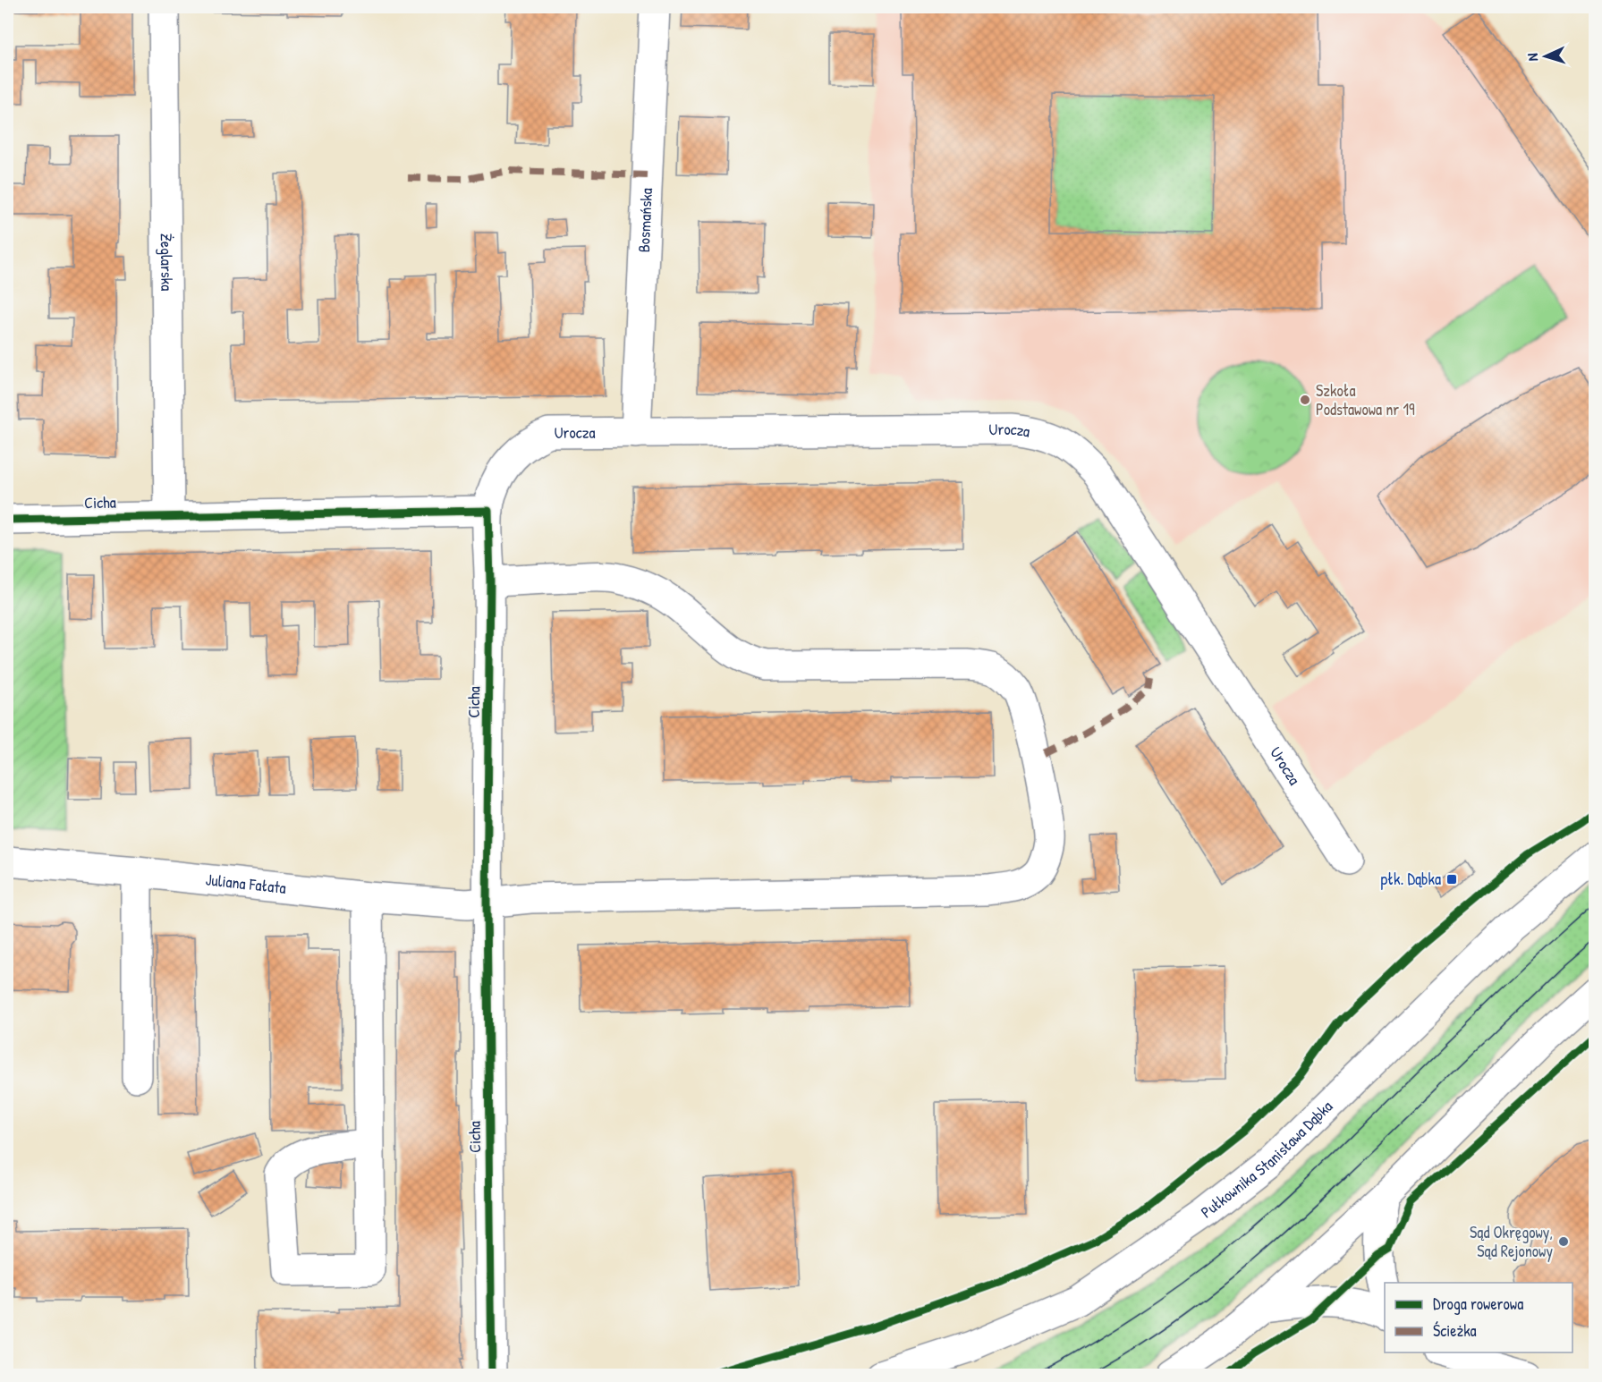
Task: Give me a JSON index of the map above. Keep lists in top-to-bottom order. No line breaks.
{"streets":{"street":["Bosmańska","Żeglarska","Urocza","Cicha","Juliana Fałata","Pułkownika Stanisława Dąbka"]},"crossings":[["Bosmańska","Urocza"],["Żeglarska","Cicha"],["Urocza","Cicha"],["Cicha","Juliana Fałata"]],"places":{"other":["Szkoła Podstawowa nr 19","Sąd Okręgowy, Sąd Rejonowy"],"transit":["płk. Dąbka"]},"legend":["Droga rowerowa","Ścieżka"],"north":"left"}
